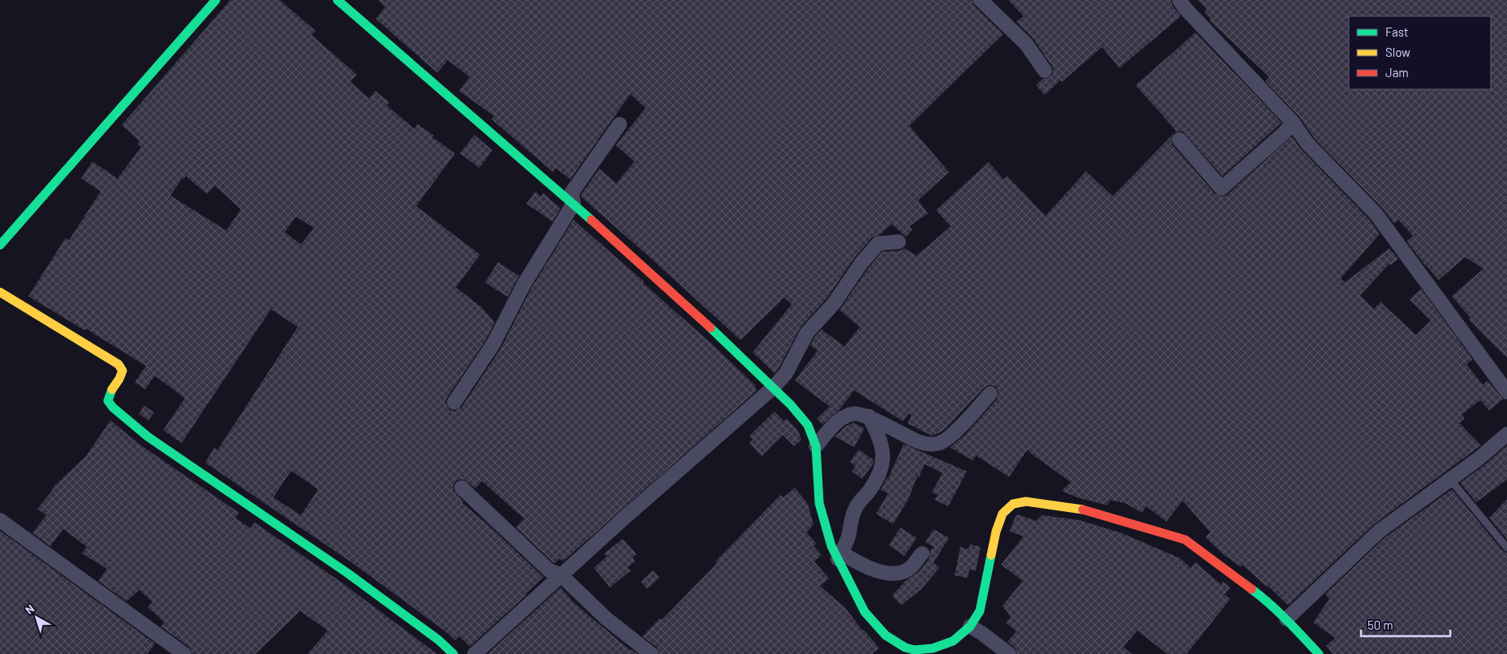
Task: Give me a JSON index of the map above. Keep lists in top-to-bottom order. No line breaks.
{"legend":["Fast","Slow","Jam"],"scale_bar":"50 m","north":"top left"}
